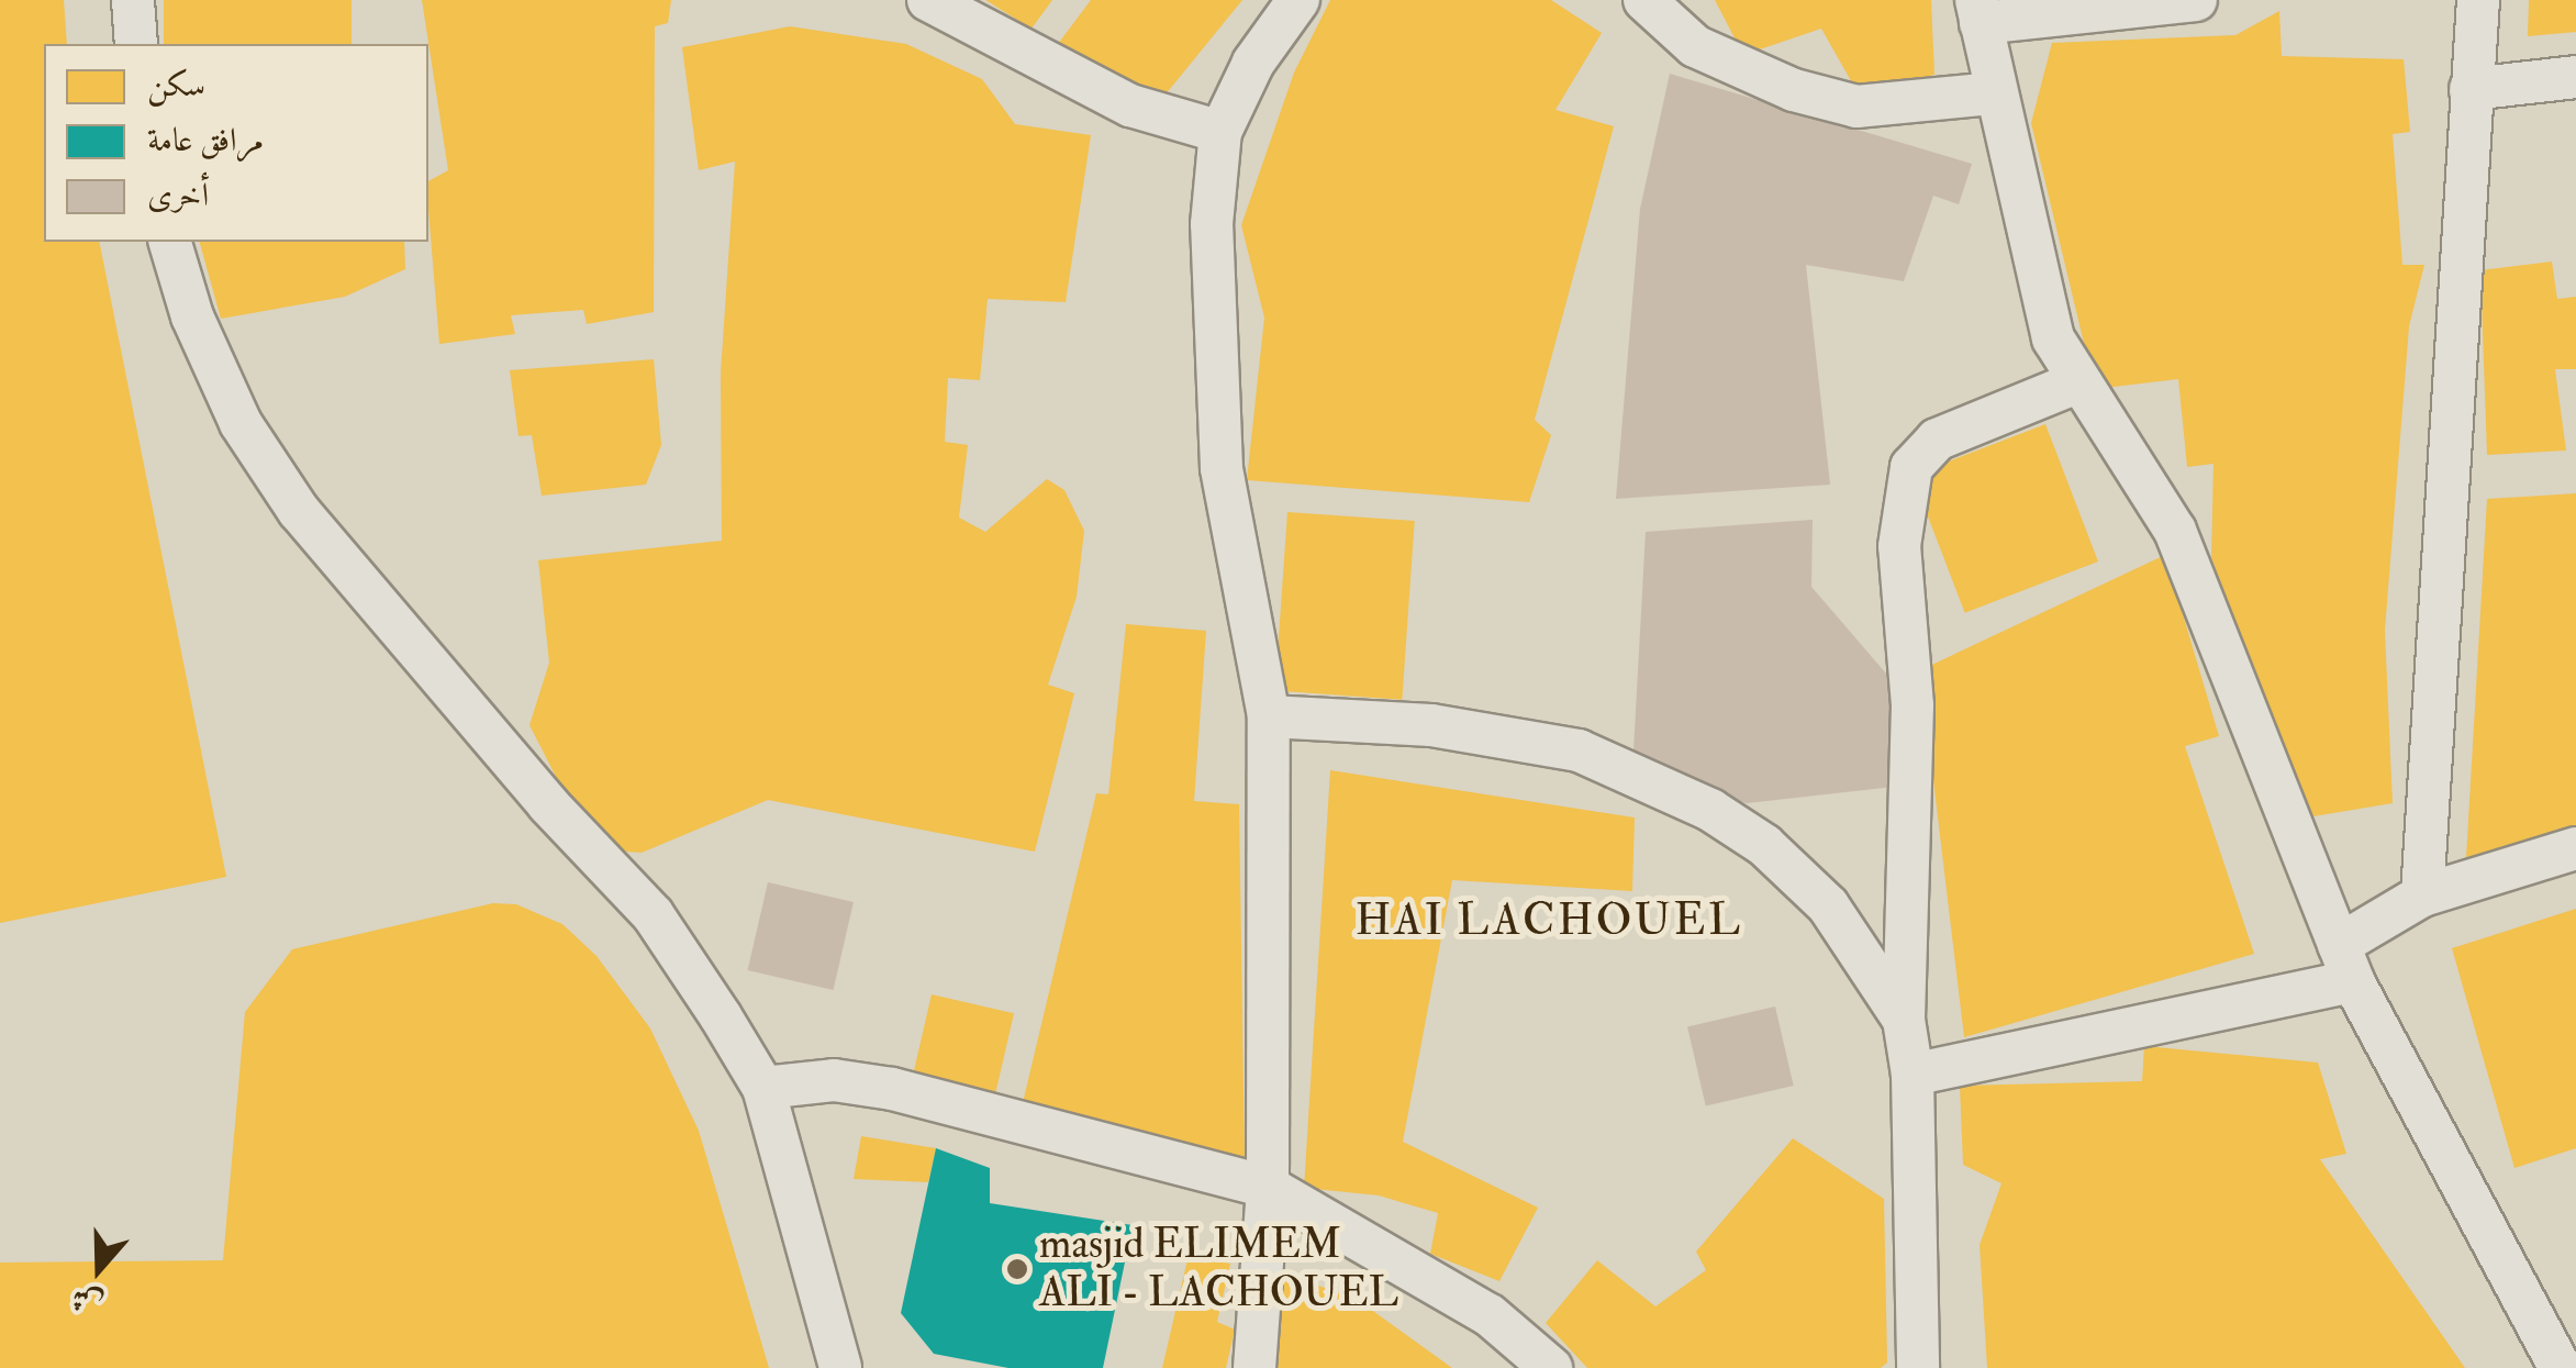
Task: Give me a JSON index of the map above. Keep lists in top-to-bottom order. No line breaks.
{"districts":["HAI LACHOUEL"],"places":["masjid ELIMEM ALI - LACHOUEL"],"legend":["سكن","مرافق عامة","أخرى"],"north":"bottom"}
